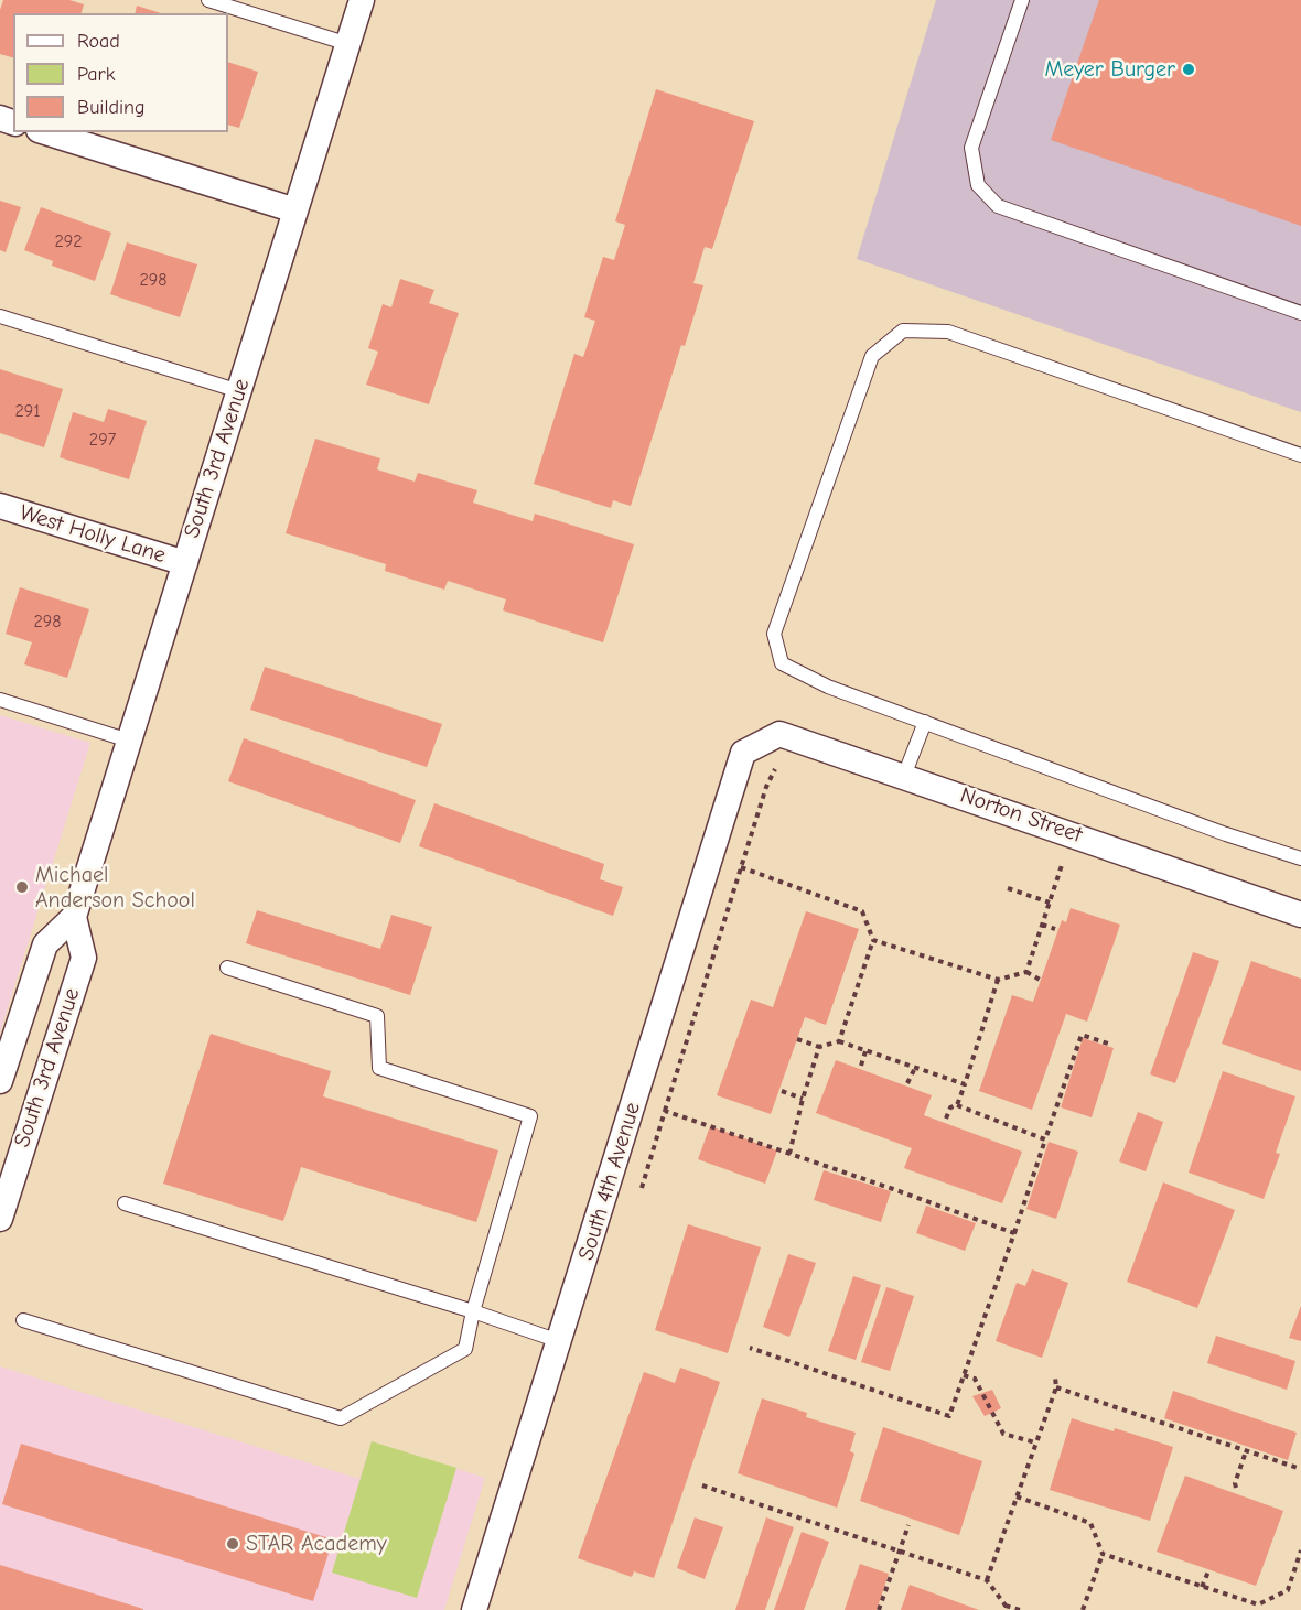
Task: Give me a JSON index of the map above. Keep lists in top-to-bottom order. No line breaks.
{"streets":{"street":["South 3rd Avenue","West Holly Lane","Norton Street","South 4th Avenue"]},"crossings":[["South 3rd Avenue","West Holly Lane"],["Norton Street","South 4th Avenue"]],"places":["Meyer Burger","Michael Anderson School","STAR Academy"],"house_numbers":["292","298","291","297","298"],"legend":["Road","Park","Building"]}
